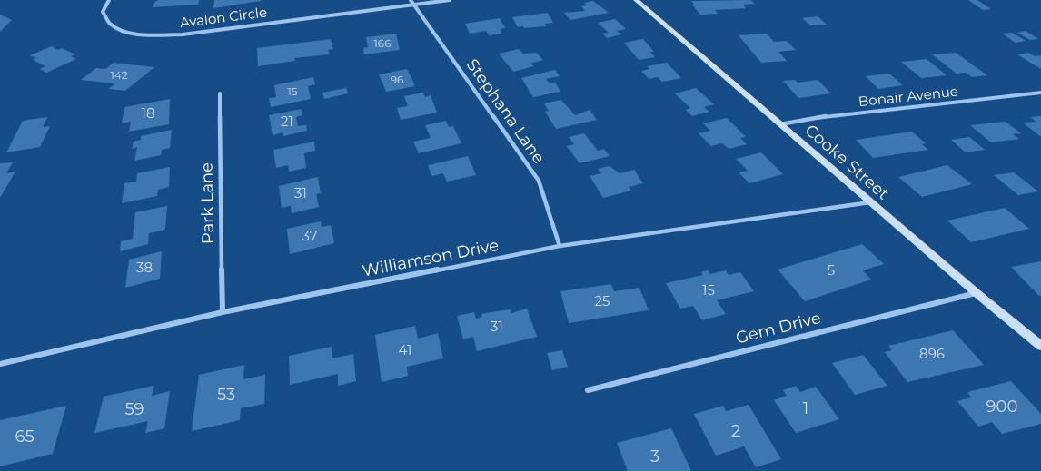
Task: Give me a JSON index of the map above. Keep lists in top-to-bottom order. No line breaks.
{"streets":{"main road":["Cooke Street"],"street":["Avalon Circle","Bonair Avenue","Stephana Lane","Park Lane","Williamson Drive","Gem Drive"]},"crossings":[["Avalon Circle","Stephana Lane"],["Bonair Avenue","Cooke Street"],["Stephana Lane","Williamson Drive"],["Cooke Street","Williamson Drive"],["Cooke Street","Gem Drive"],["Park Lane","Williamson Drive"]],"house_numbers":["166","142","96","15","18","21","31","37","38","5","15","25","31","41","896","53","900","1","59","2","65","3"]}
